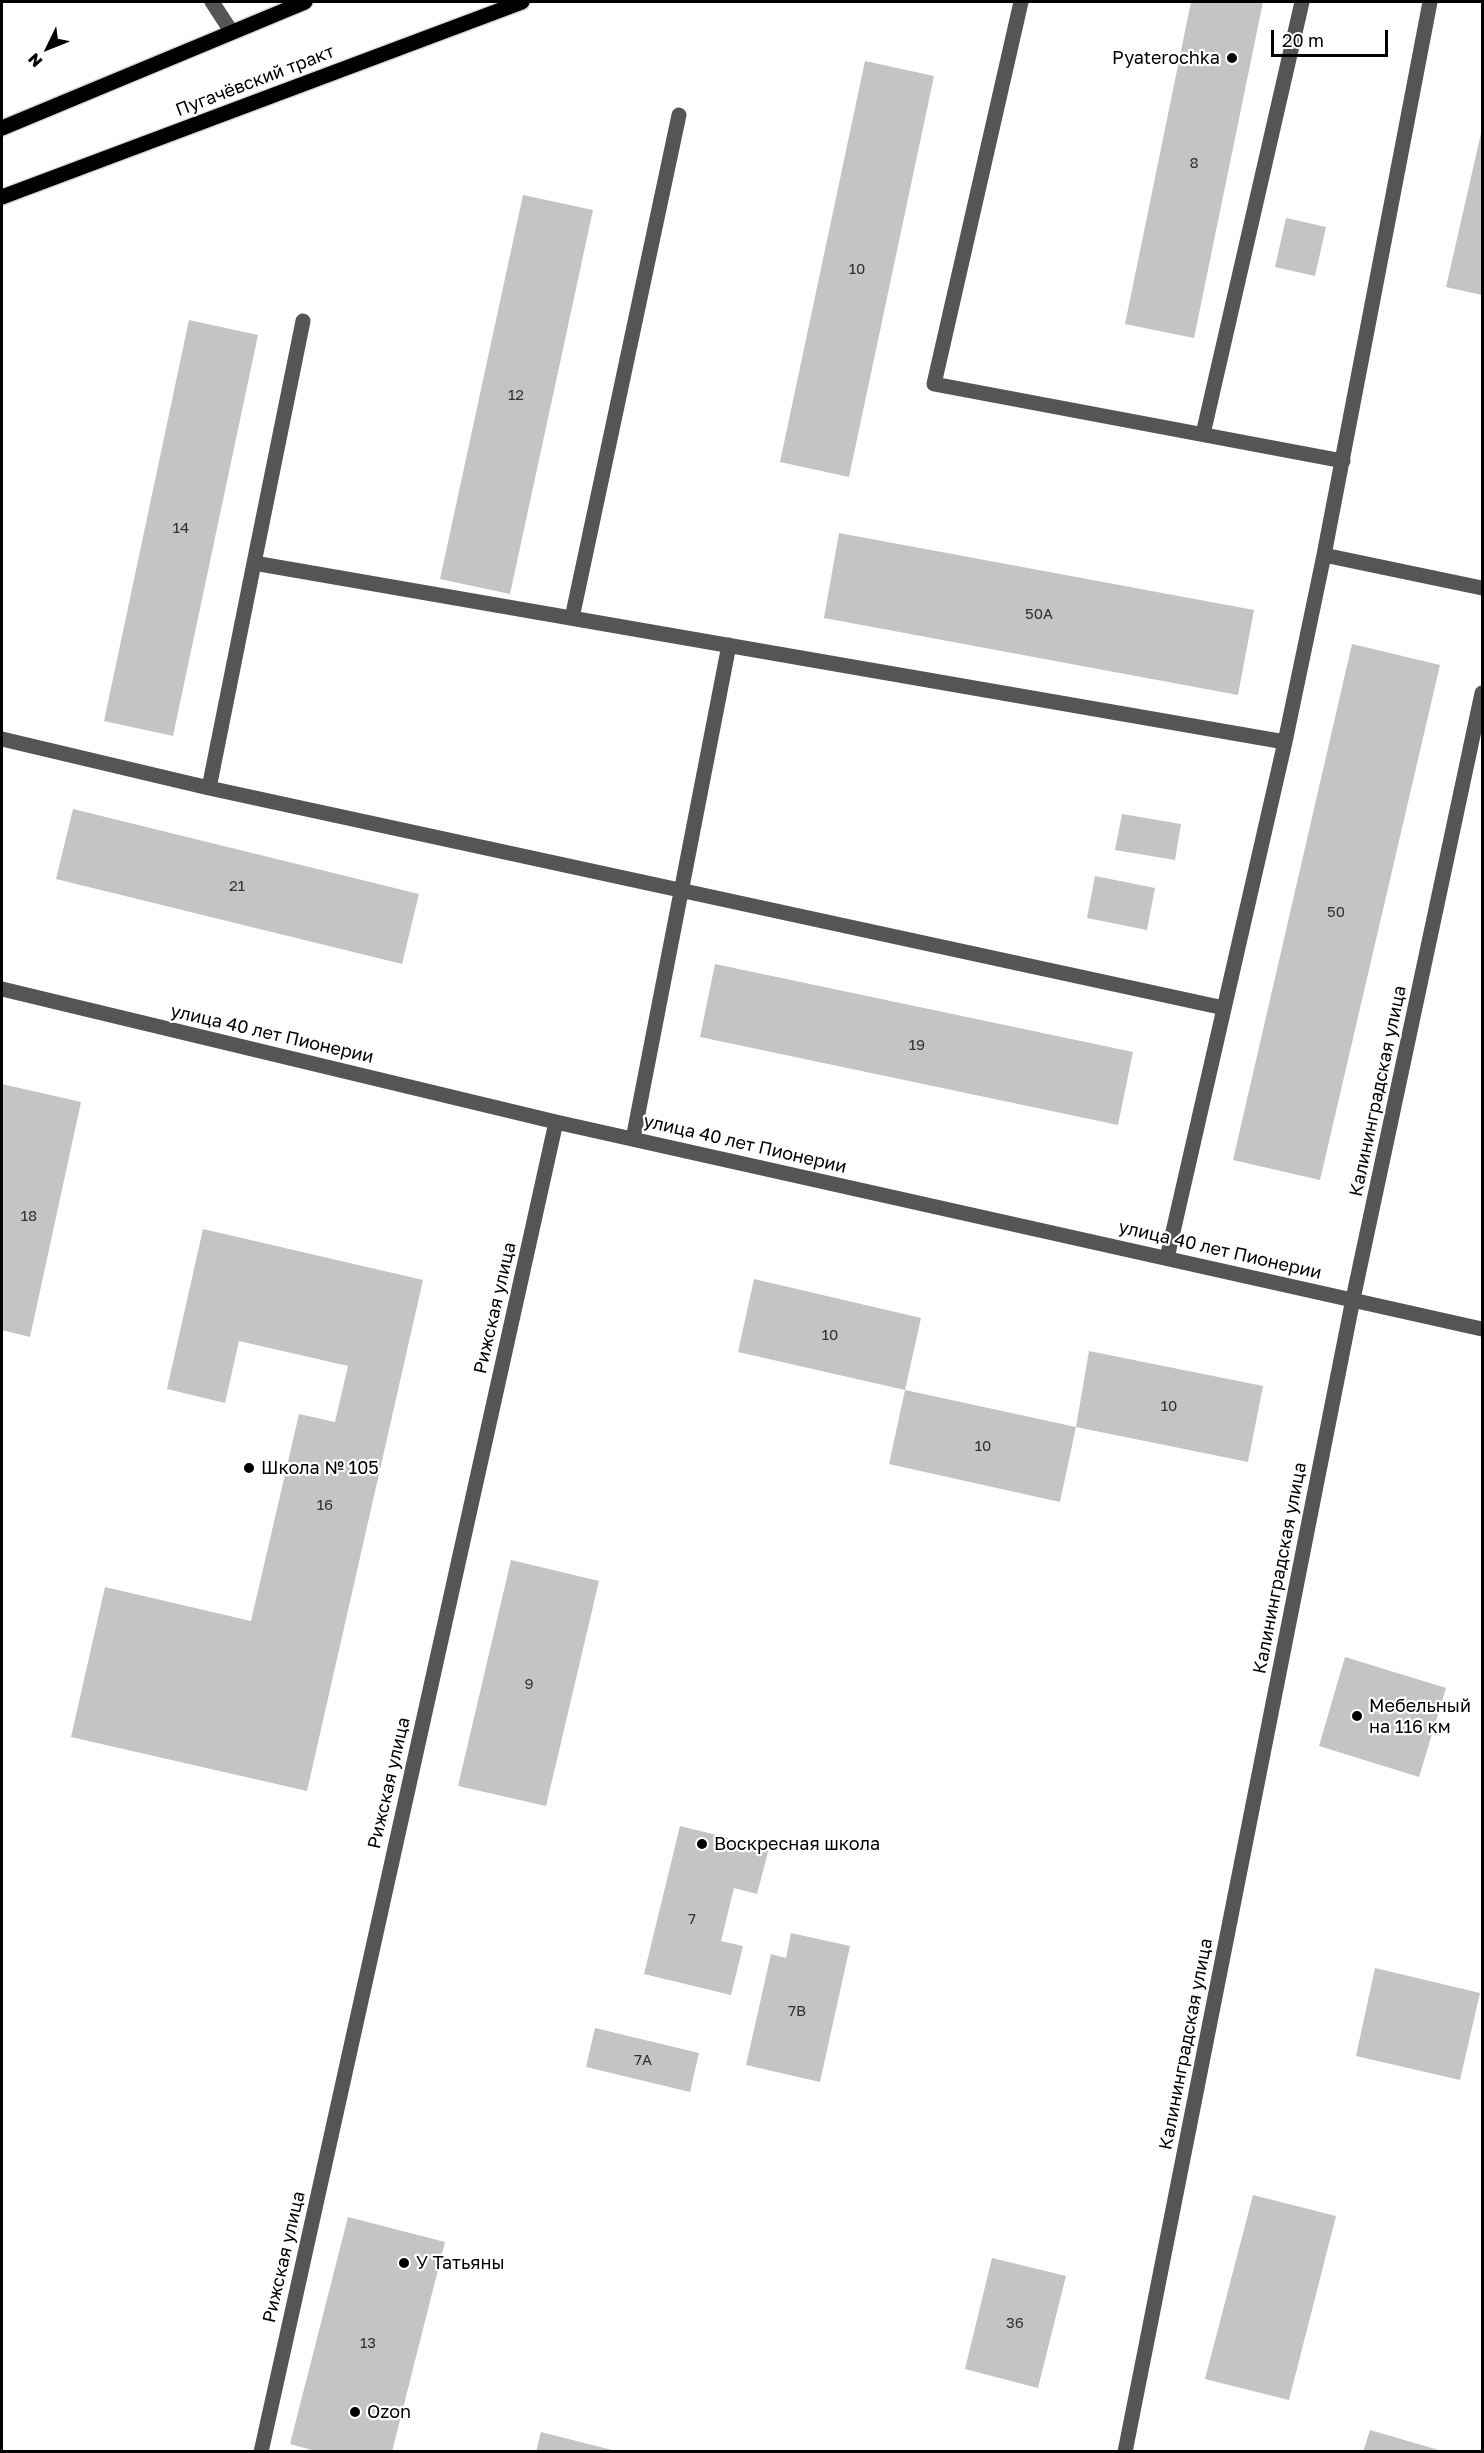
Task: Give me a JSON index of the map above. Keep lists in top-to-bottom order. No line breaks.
{"streets":{"main road":["Пугачёвский тракт"],"street":["улица 40 лет Пионерии","Калининградская улица","Рижская улица"]},"crossings":[["улица 40 лет Пионерии","Калининградская улица"],["улица 40 лет Пионерии","Рижская улица"]],"places":["Pyaterochka","Школа № 105","Мебельный на 116 км","Воскресная школа","У Татьяны","Ozon"],"house_numbers":["8","10","12","14","50А","21","50","19","18","10","10","10","16","9","7","7В","7А","36","13"],"scale_bar":"20 m","north":"bottom left"}
